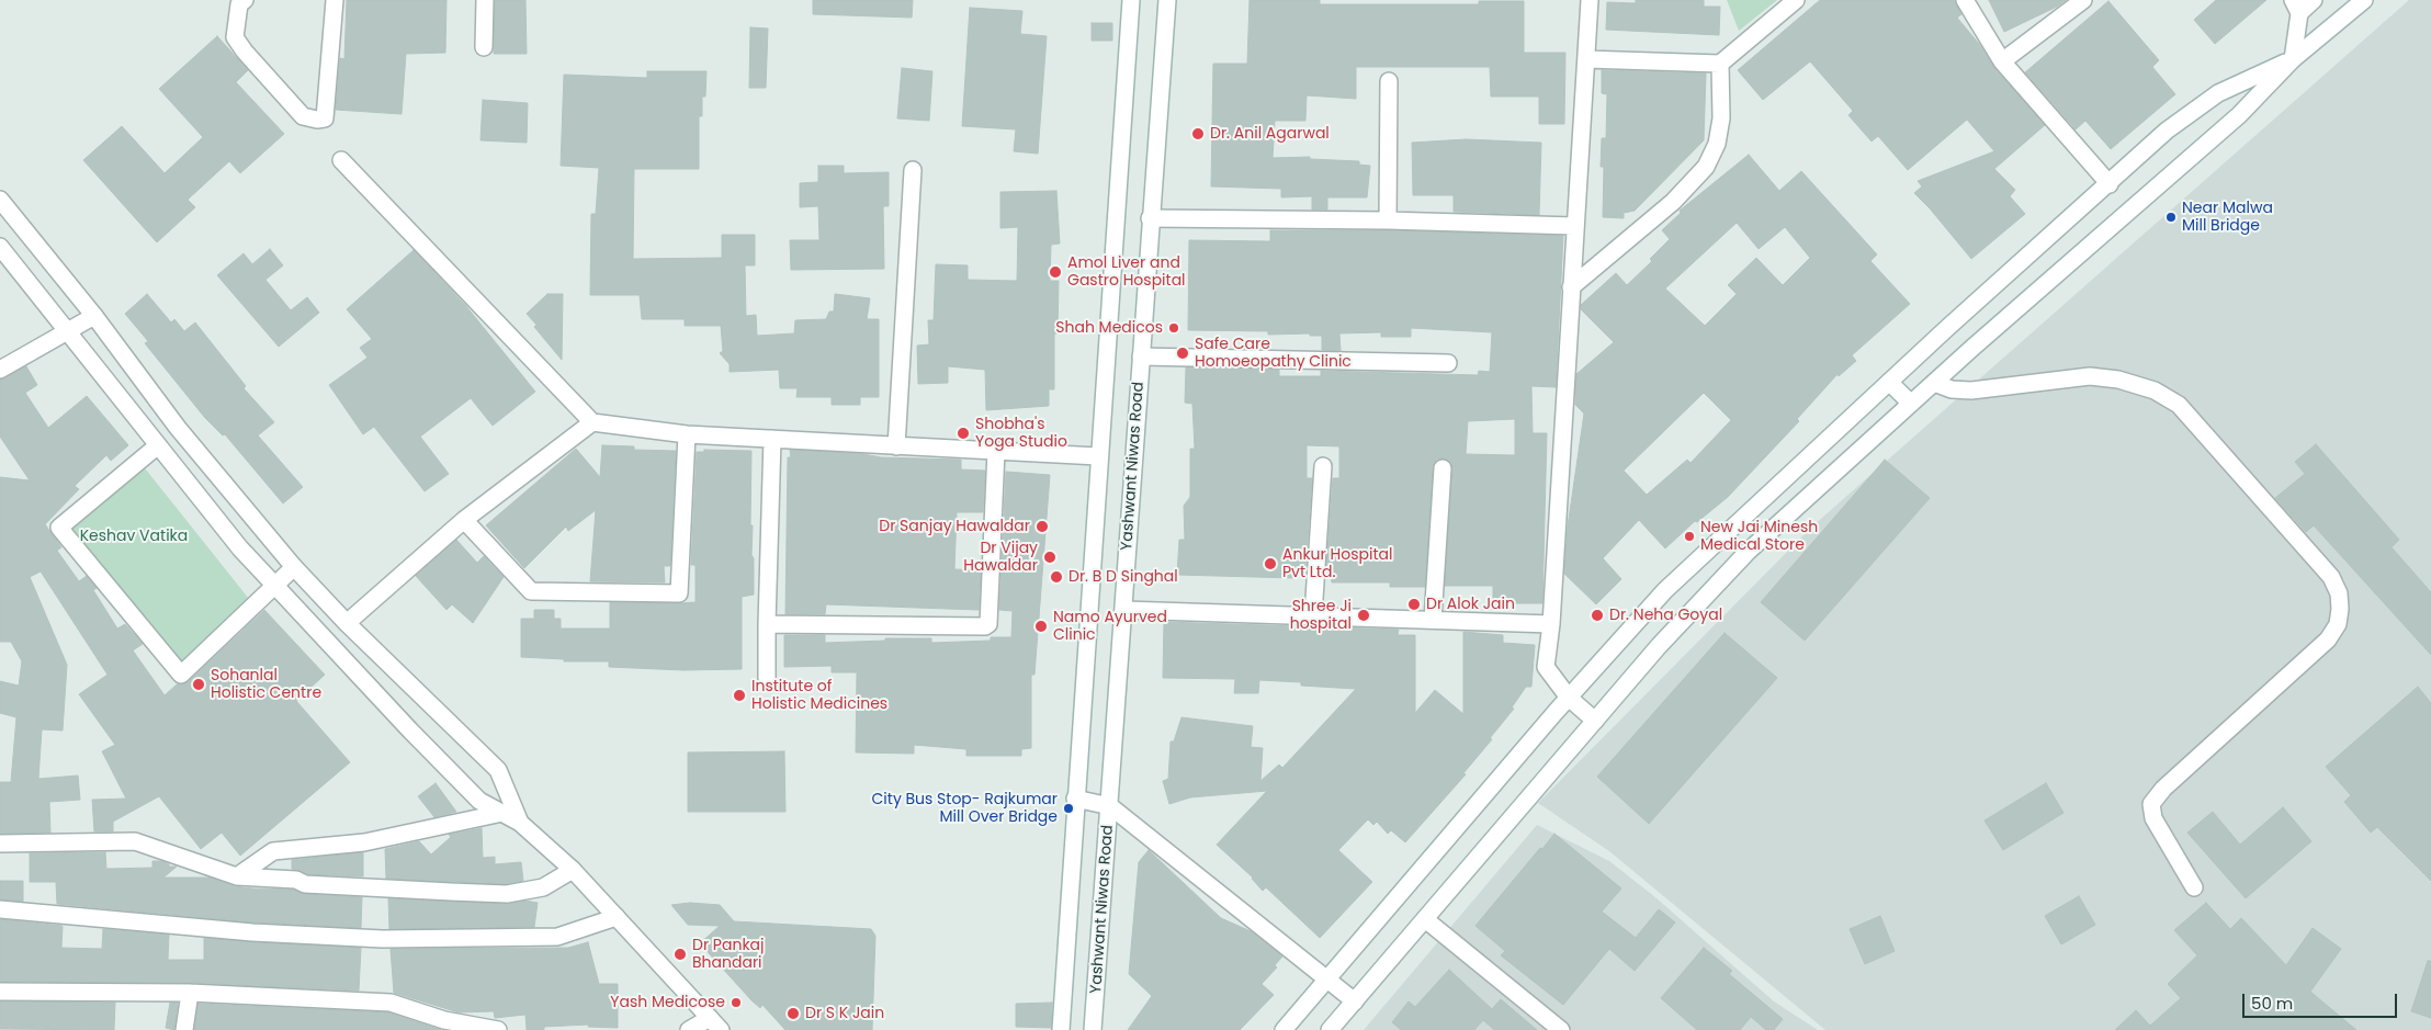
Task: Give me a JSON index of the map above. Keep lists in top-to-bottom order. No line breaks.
{"streets":{"street":["Yashwant Niwas Road"]},"parks":["Keshav Vatika"],"places":["Dr. Anil Agarwal","Near Malwa Mill Bridge","Amol Liver and Gastro Hospital","Shah Medicos","Safe Care Homoeopathy Clinic","Shobha's Yoga Studio","Dr Sanjay Hawaldar","New Jai Minesh Medical Store","Dr Vijay Hawaldar","Ankur Hospital Pvt Ltd.","Dr. B D Singhal","Dr Alok Jain","Shree Ji hospital","Dr. Neha Goyal","Namo Ayurved Clinic","Sohanlal Holistic Centre","Institute of Holistic Medicines","City Bus Stop- Rajkumar Mill Over Bridge","Dr Pankaj Bhandari","Yash Medicose","Dr S K Jain"],"scale_bar":"50 m"}
